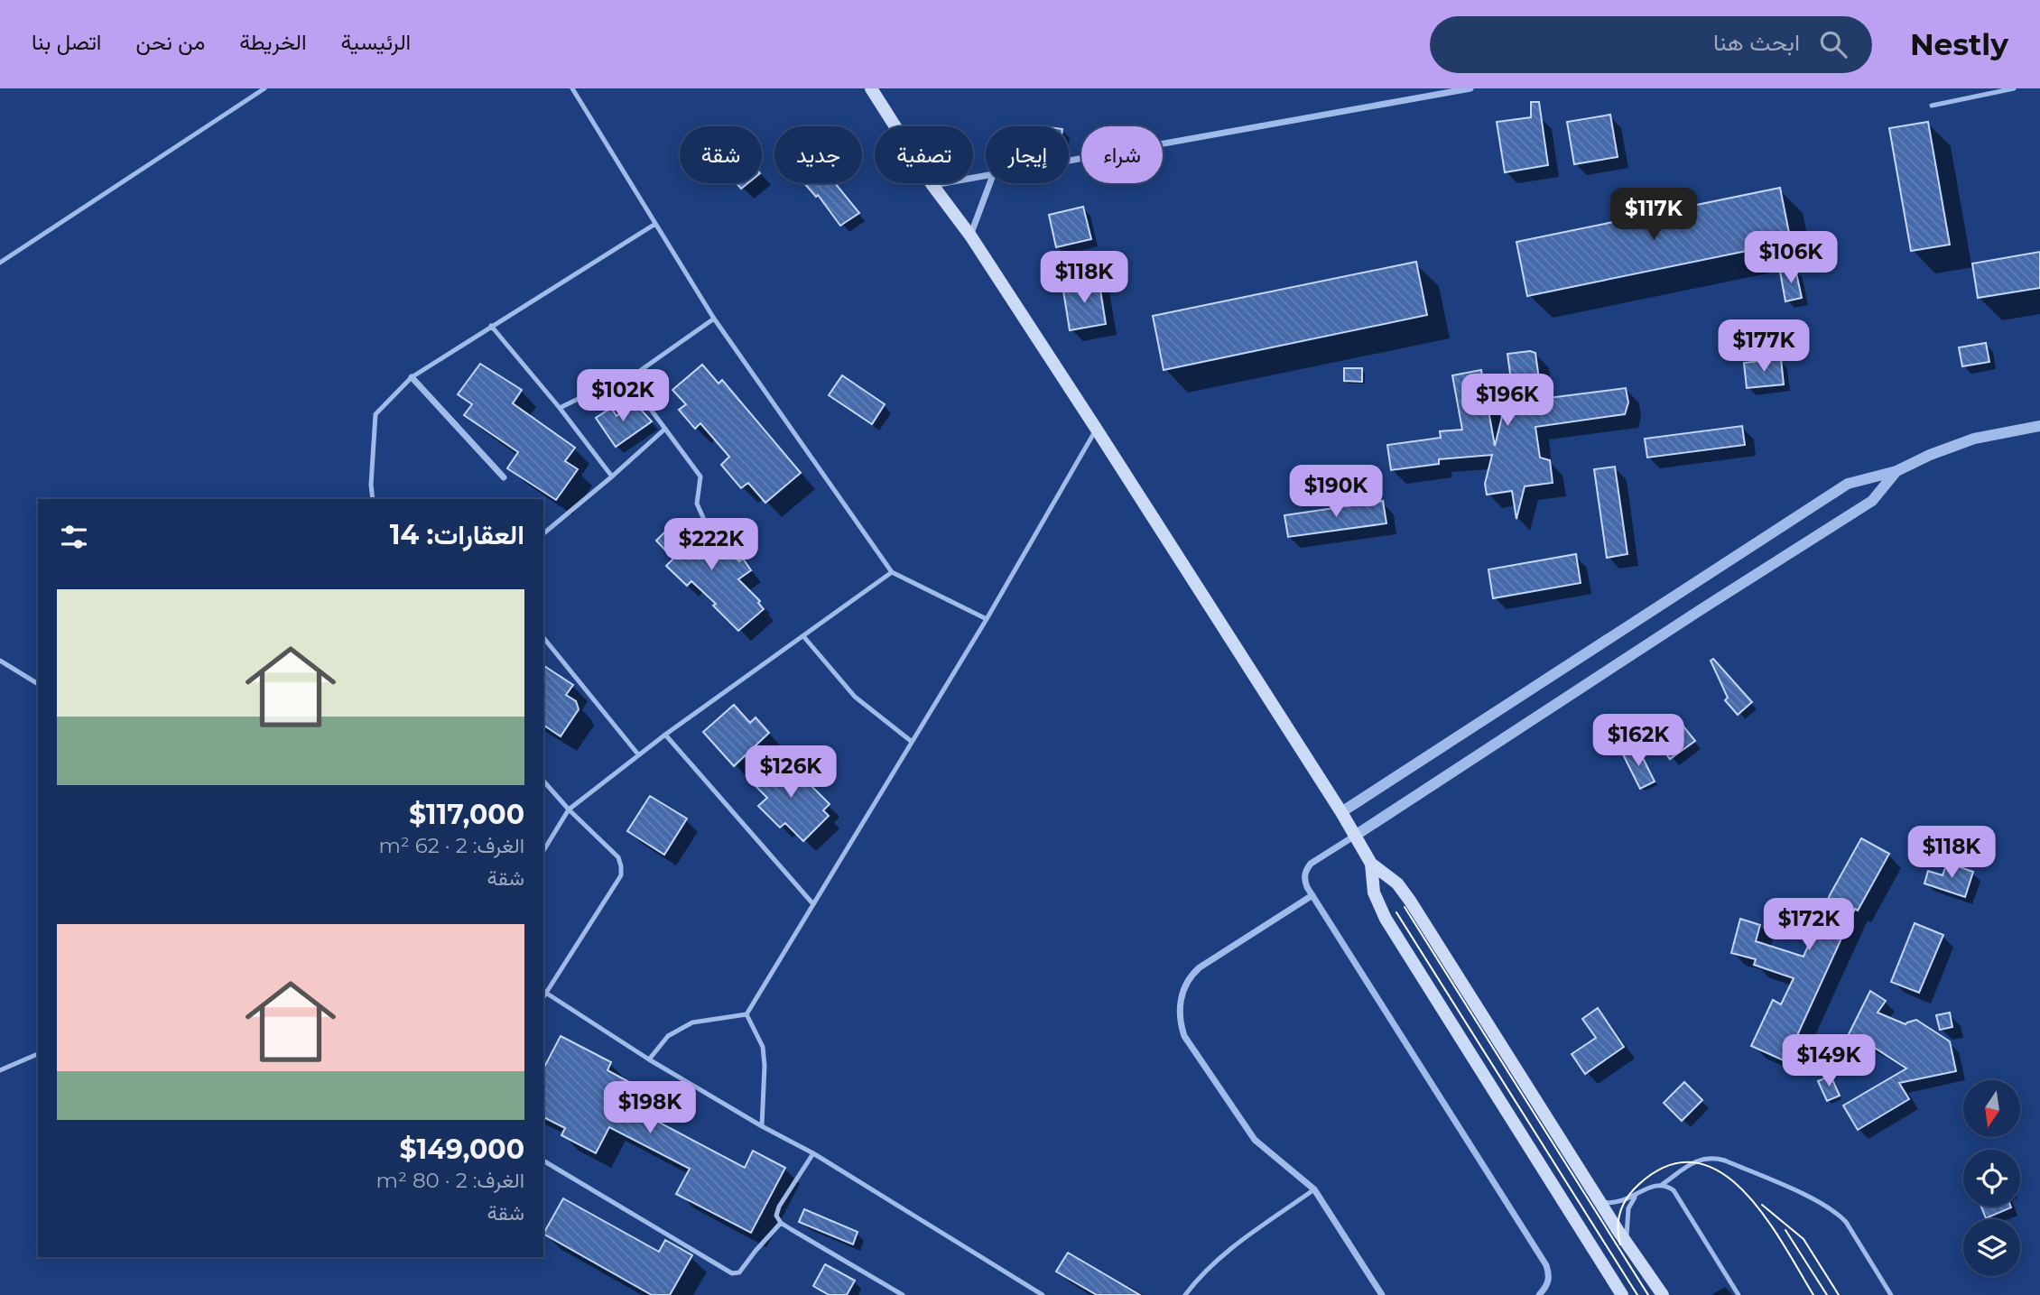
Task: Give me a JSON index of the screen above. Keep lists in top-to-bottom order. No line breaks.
{"north":"bottom","page":{"header":"Nestly","search":"ابحث هنا","nav":["الرئيسية","الخريطة","من نحن","اتصل بنا"],"chip":["شراء","إيجار","تصفية","جديد","شقة"],"price":["$117K","$106K","$118K","$177K","$102K","$196K","$190K","$222K","$162K","$126K","$118K","$172K","$149K","$198K"],"heading":"العقارات: 14","list":[{"name":"$117,000","note":"الغرف: 2 · 62 m² · شقة"},{"name":"$149,000","note":"الغرف: 2 · 80 m² · شقة"}]}}
